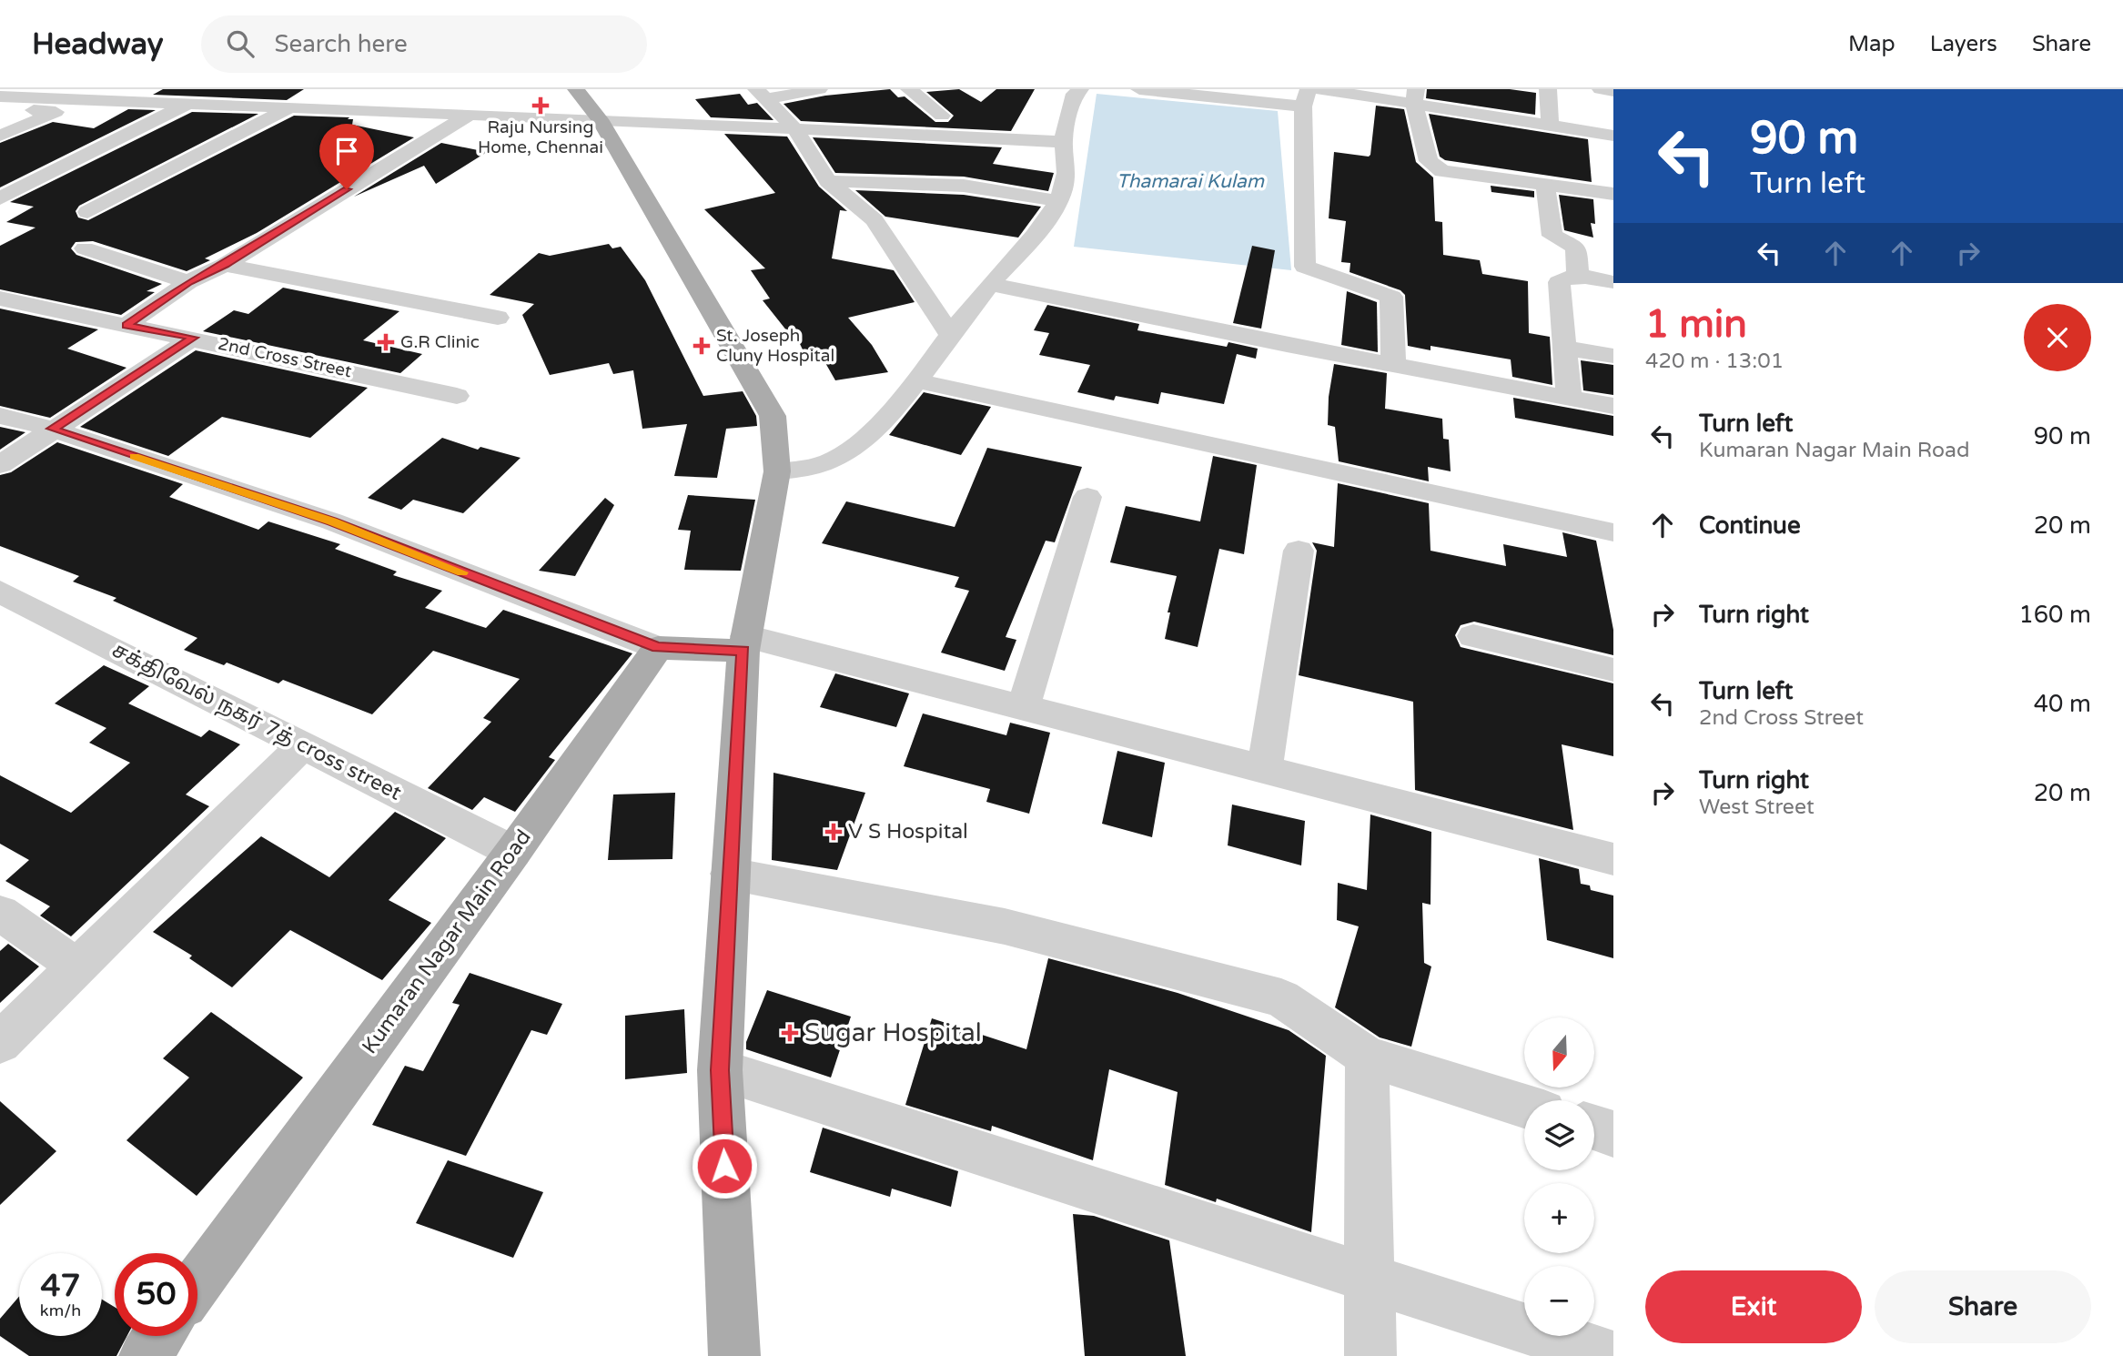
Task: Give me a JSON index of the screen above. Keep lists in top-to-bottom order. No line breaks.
{"streets":{"main road":["Kumaran Nagar Main Road"],"street":["2nd Cross Street","சக்திவேல் நகர் 7த் cross street"]},"crossings":[["சக்திவேல் நகர் 7த் cross street","Kumaran Nagar Main Road"]],"water":["Thamarai Kulam"],"places":{"health":["Raju Nursing Home, Chennai","G.R Clinic","St. Joseph Cluny Hospital","V S Hospital","Sugar Hospital"]},"north":"bottom","page":{"header":"Headway","search":"Search here","nav":["Map","Layers","Share"],"turn":["90 m","Turn left"],"heading":["1 min","420 m · 13:01"],"list":[{"name":"Turn left","note":"Kumaran Nagar Main Road","value":"90 m"},{"name":"Continue","value":"20 m"},{"name":"Turn right","value":"160 m"},{"name":"Turn left","note":"2nd Cross Street","value":"40 m"},{"name":"Turn right","note":"West Street","value":"20 m"}],"map_buttons":["+","−"],"speed":"47 km/h","limit":"50","buttons":["Exit","Share"]}}
